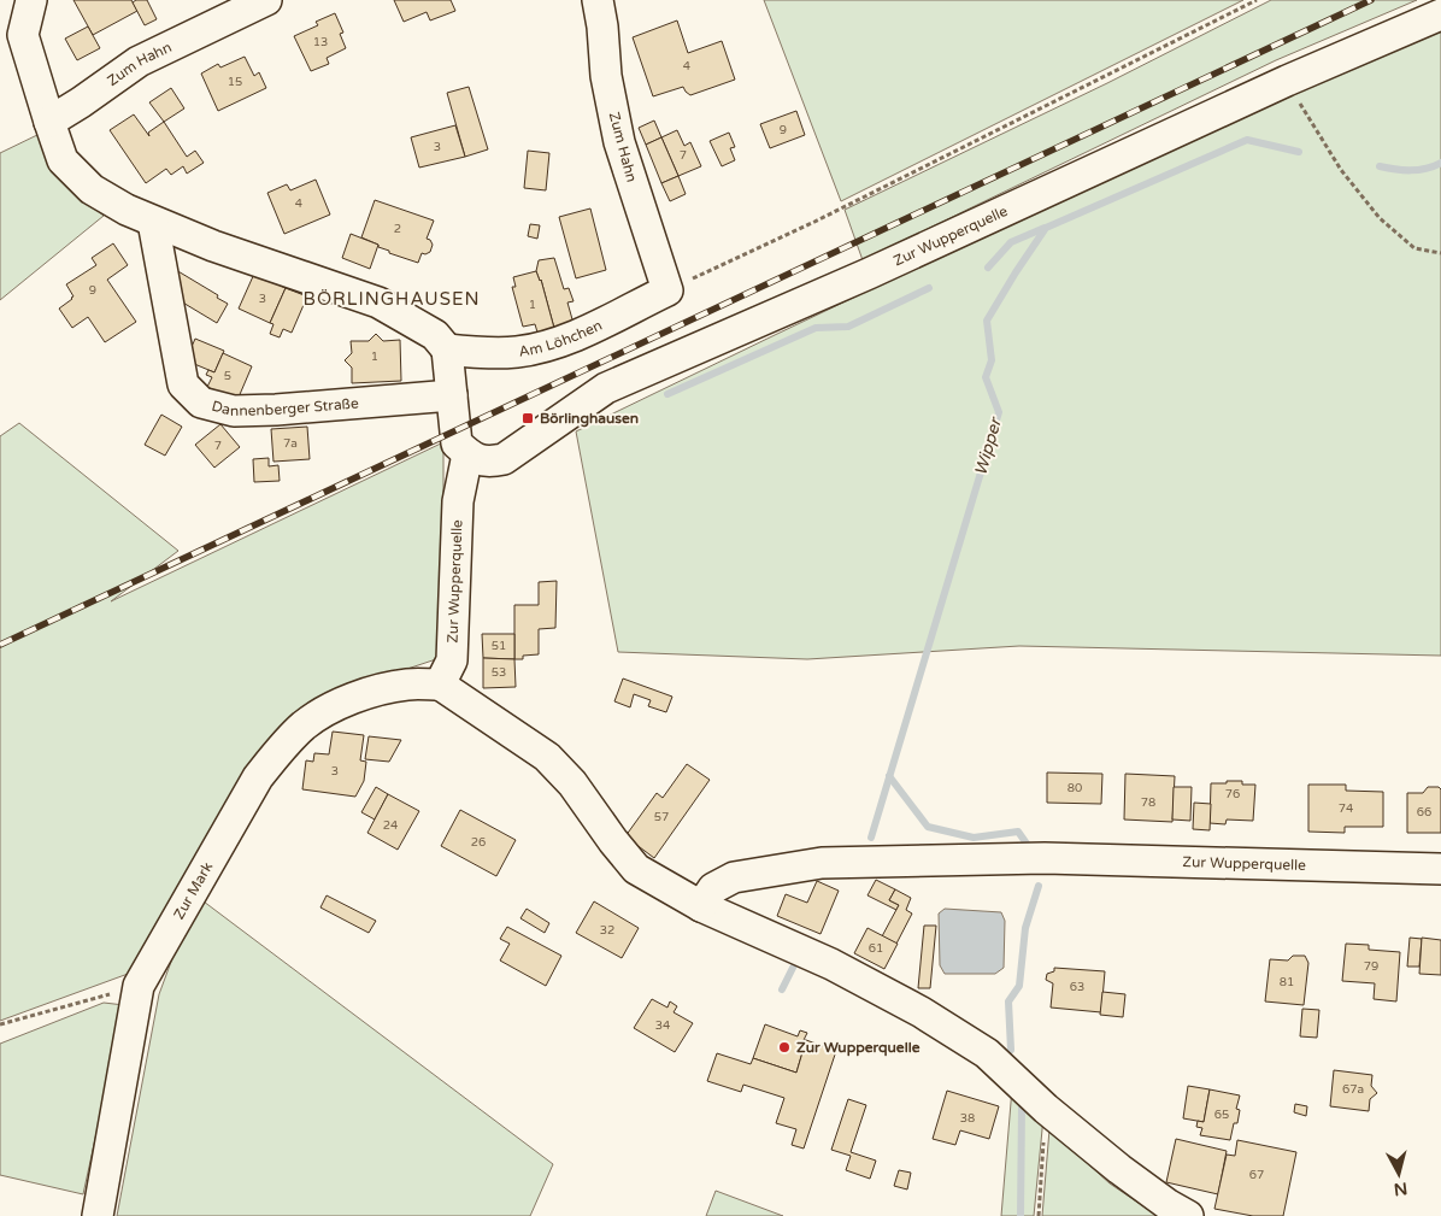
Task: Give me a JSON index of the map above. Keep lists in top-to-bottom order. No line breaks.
{"streets":{"street":["Zum Hahn","Zur Wupperquelle","Am Löhchen","Dannenberger Straße","Zur Mark"]},"crossings":[["Zum Hahn","Am Löhchen"],["Zur Wupperquelle","Zur Mark"]],"districts":["BÖRLINGHAUSEN"],"water":["Wipper"],"places":{"transit":["Börlinghausen"],"other":["Zur Wupperquelle"]},"house_numbers":["13","4","15","9","3","7","4","2","9","3","1","1","5","7a","7","51","53","3","80","76","78","74","66","57","24","26","32","61","79","81","63","34","67a","65","38","67"],"north":"bottom"}
